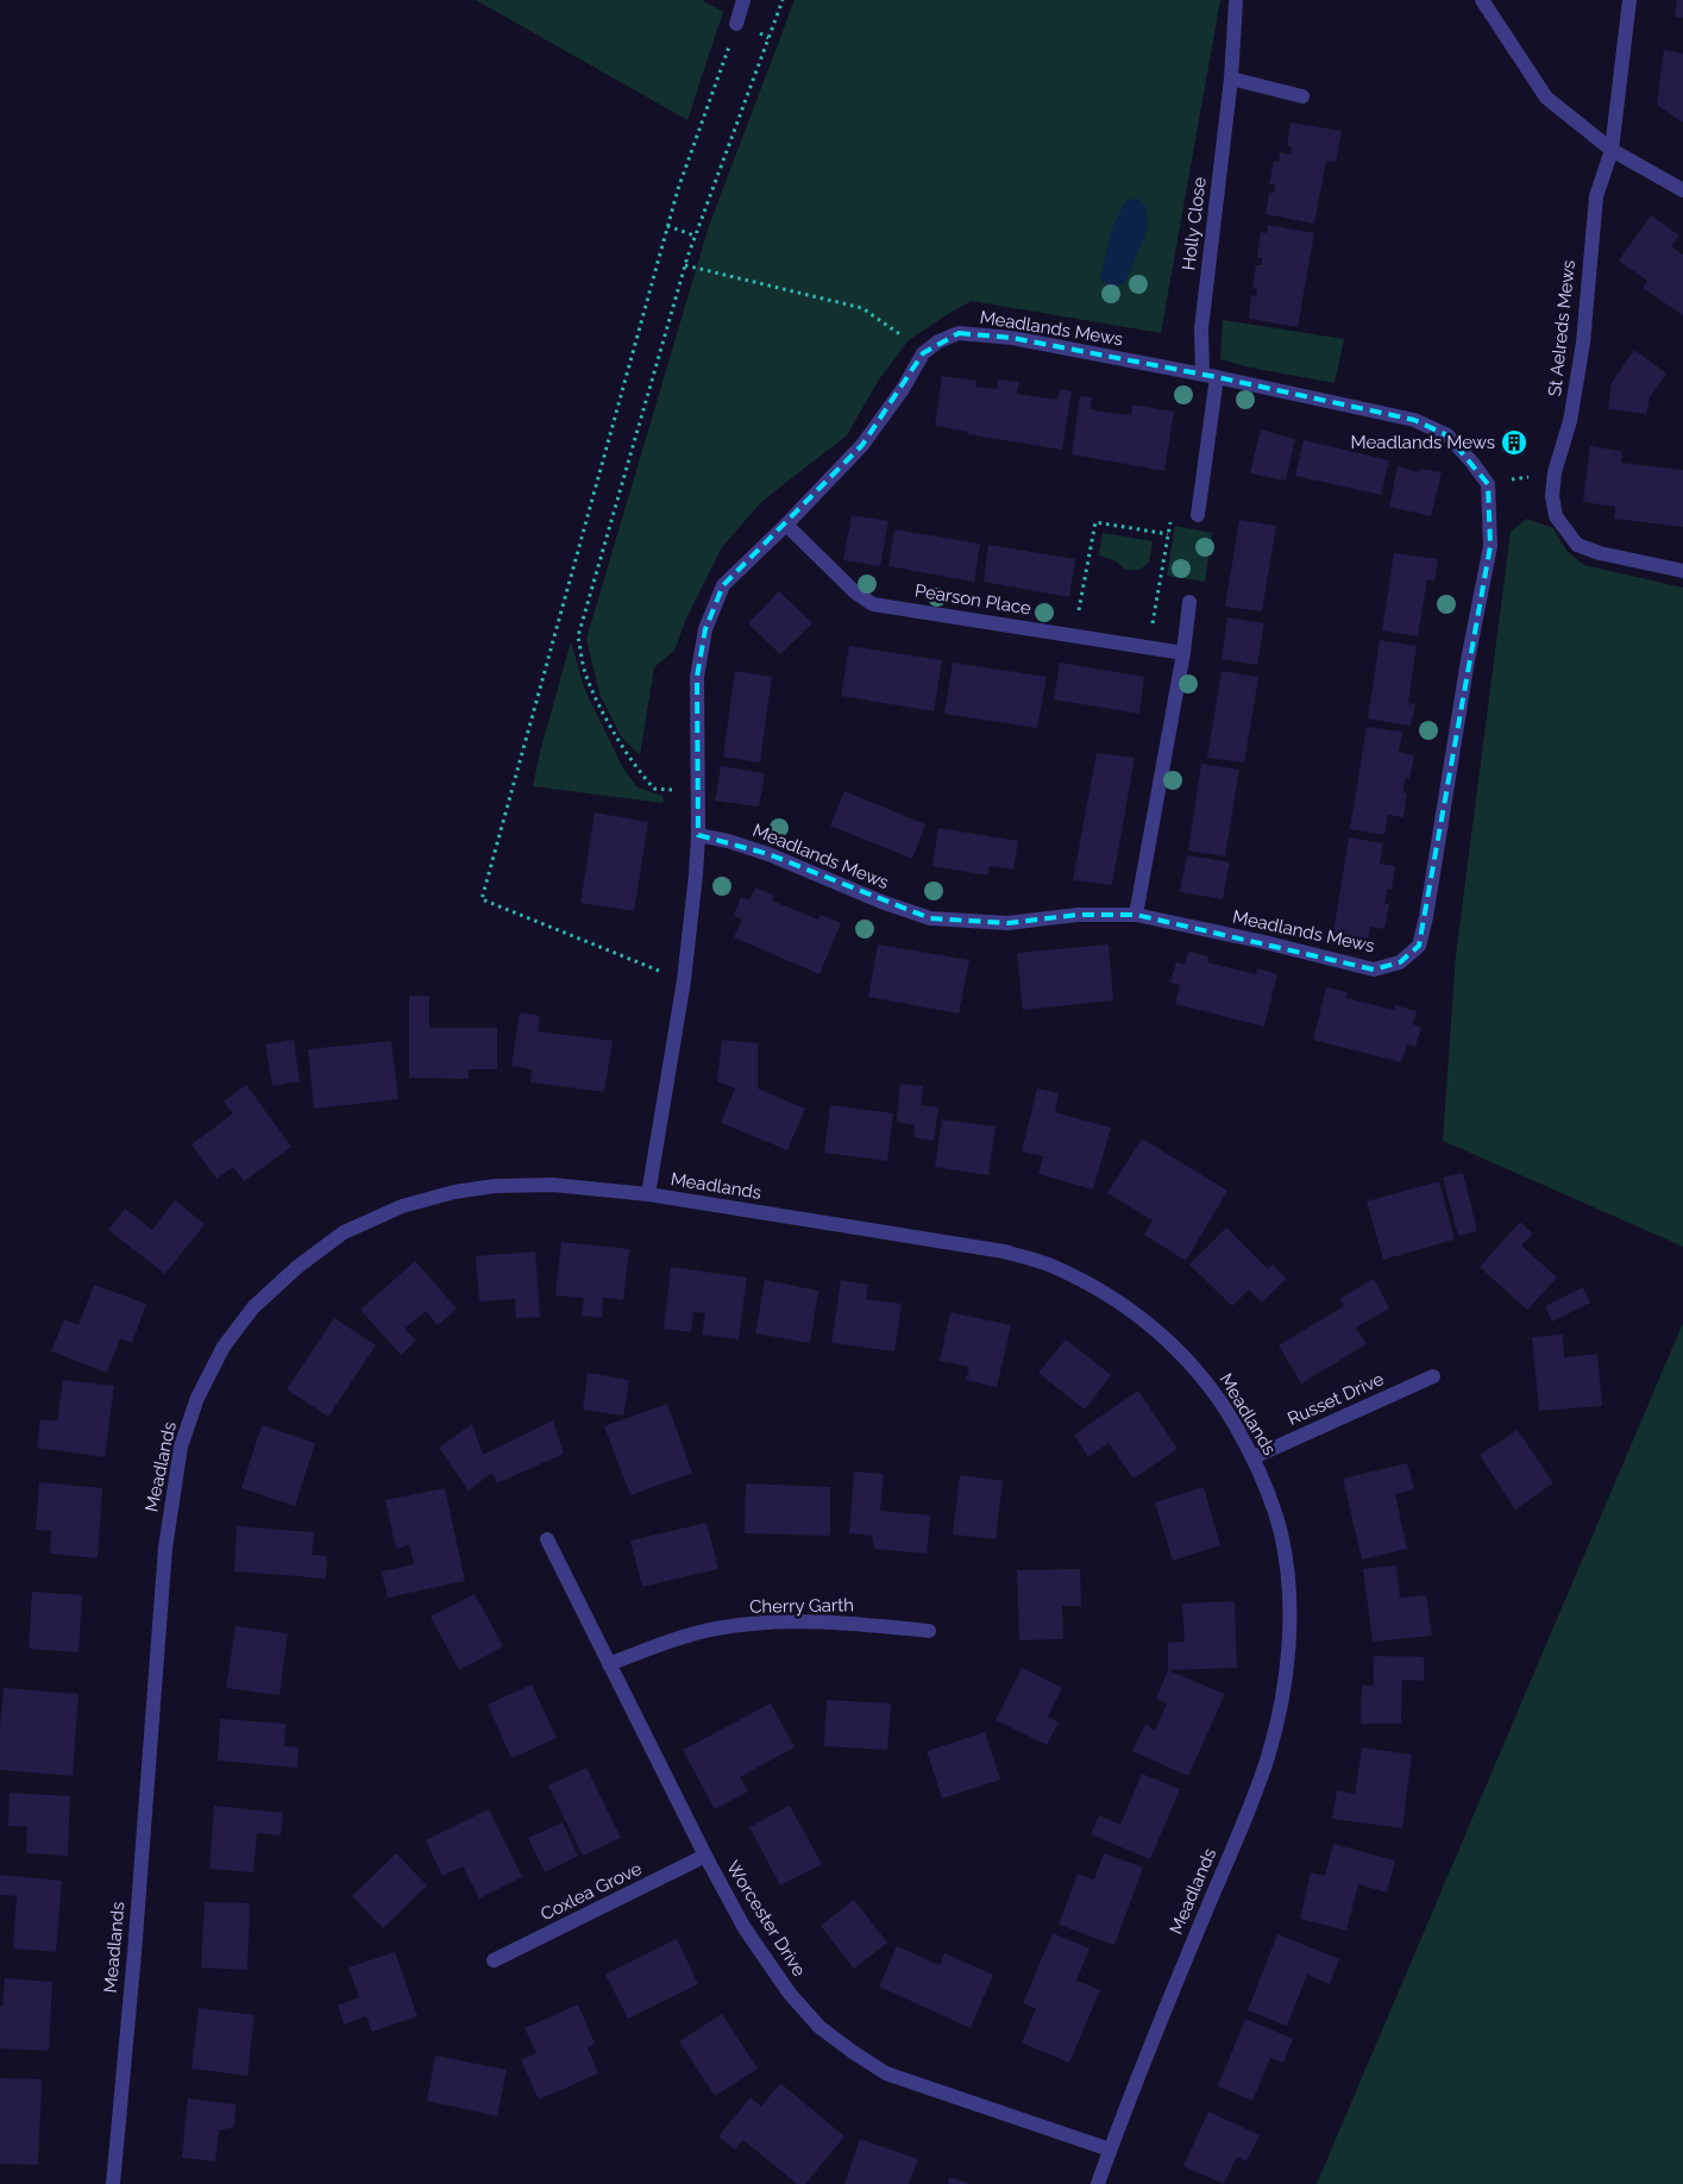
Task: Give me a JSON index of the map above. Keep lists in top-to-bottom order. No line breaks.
{"streets":{"street":["Holly Close","Meadlands Mews","St Aelreds Mews","Pearson Place","Meadlands","Russet Drive","Cherry Garth","Coxlea Grove","Worcester Drive"]},"crossings":[["Holly Close","Meadlands Mews"],["Meadlands Mews","Pearson Place"],["Meadlands Mews","Meadlands"],["Meadlands","Russet Drive"],["Meadlands","Worcester Drive"],["Cherry Garth","Worcester Drive"],["Coxlea Grove","Worcester Drive"]],"places":{"building":["Meadlands Mews"]}}
